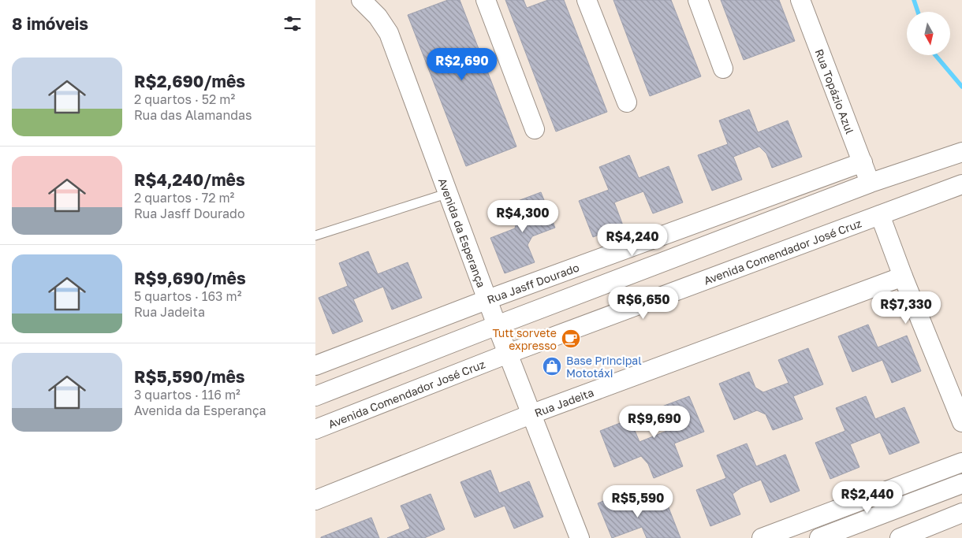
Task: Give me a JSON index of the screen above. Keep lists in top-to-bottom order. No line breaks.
{"streets":{"street":["Rua Topázio Azul","Avenida da Esperança","Avenida Comendador José Cruz","Rua Jasff Dourado","Rua Jadeita"]},"crossings":[["Rua Topázio Azul","Rua Jasff Dourado"],["Avenida da Esperança","Avenida Comendador José Cruz"],["Avenida da Esperança","Rua Jasff Dourado"],["Avenida da Esperança","Rua Jadeita"]],"places":{"cafe":["Tutt sorvete expresso"],"shop":["Base Principal Mototáxi"]},"north":"bottom","page":{"heading":"8 imóveis","list":[{"name":"R$2,690/mês","note":"2 quartos · 52 m² · Rua das Alamandas"},{"name":"R$4,240/mês","note":"2 quartos · 72 m² · Rua Jasff Dourado"},{"name":"R$9,690/mês","note":"5 quartos · 163 m² · Rua Jadeita"},{"name":"R$5,590/mês","note":"3 quartos · 116 m² · Avenida da Esperança"}],"price":["R$2,690","R$4,300","R$4,240","R$6,650","R$7,330","R$9,690","R$2,440","R$5,590"]}}
